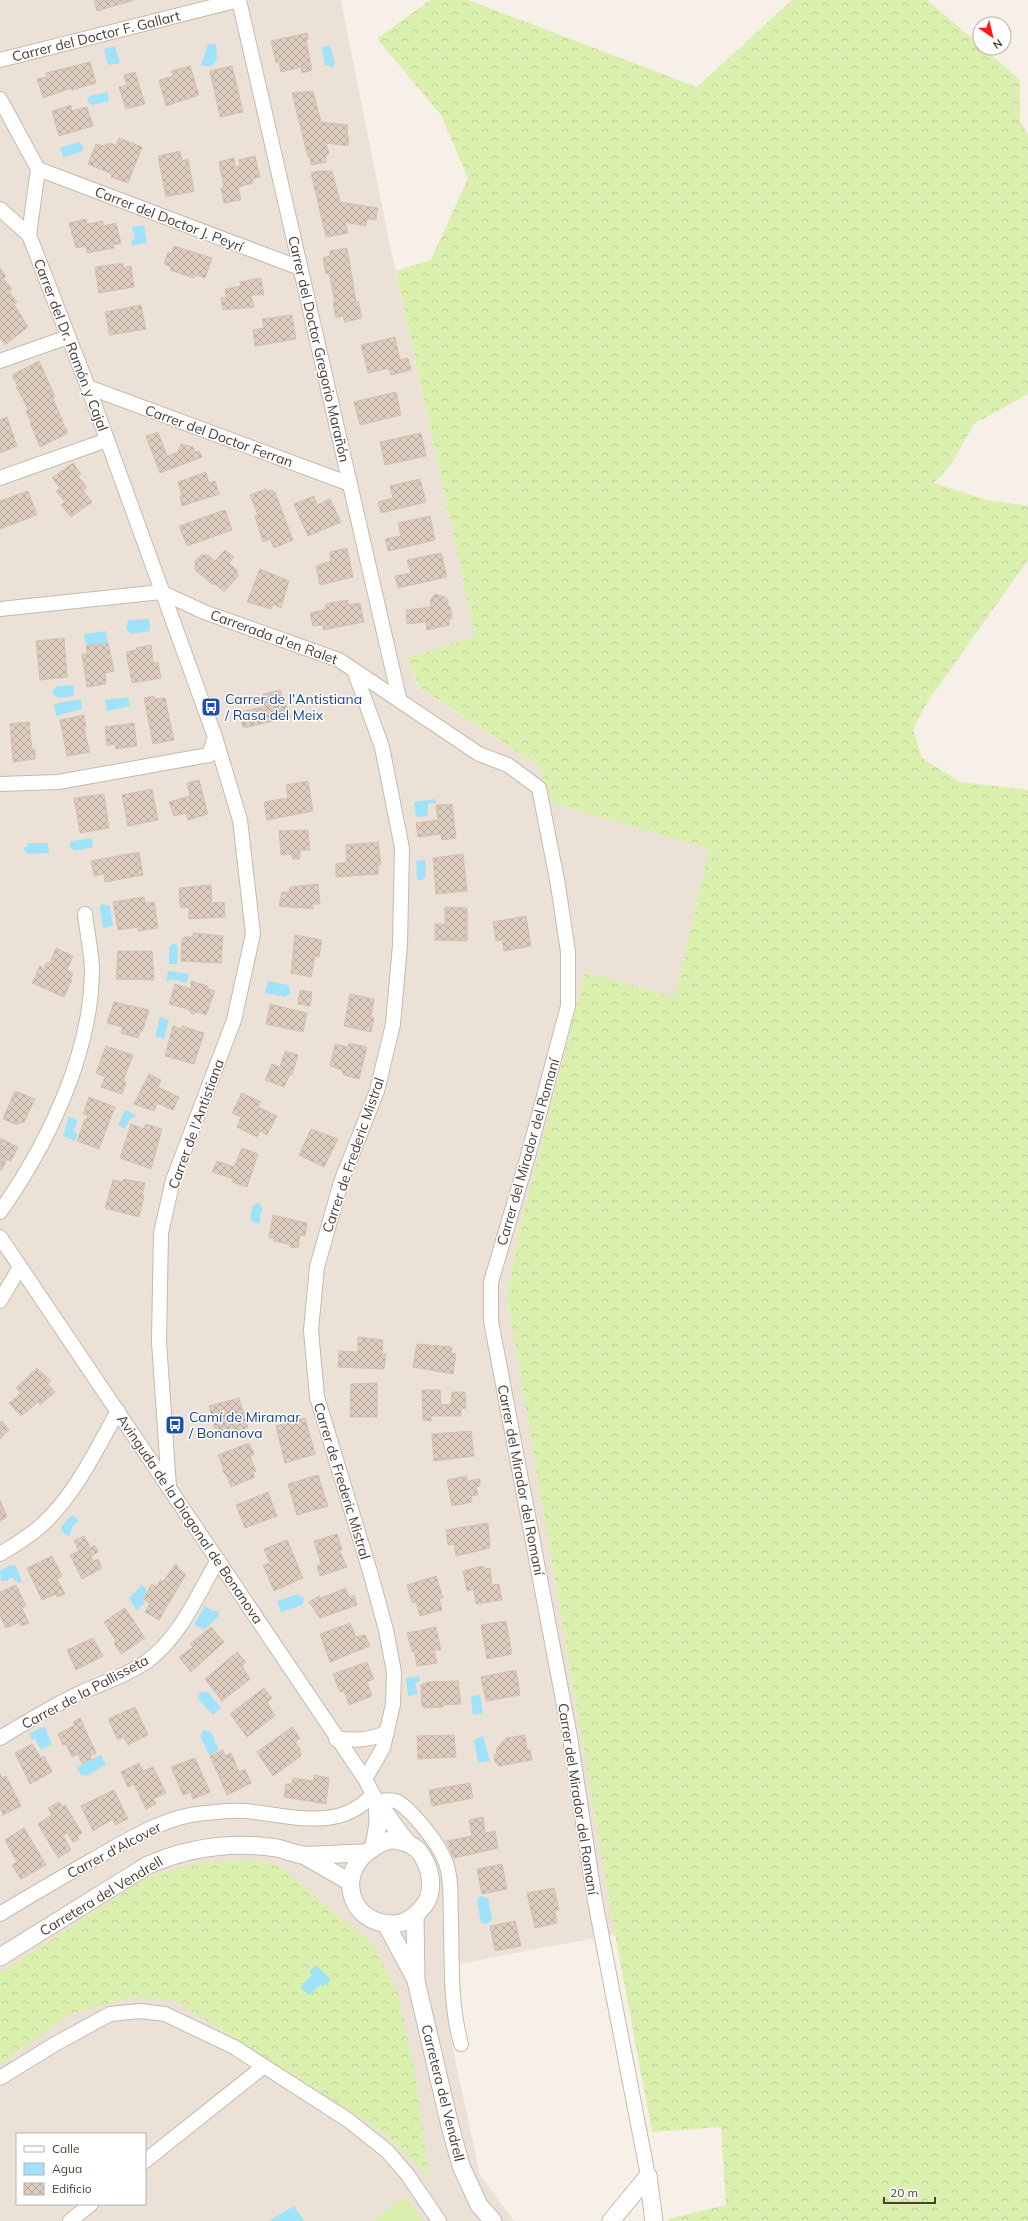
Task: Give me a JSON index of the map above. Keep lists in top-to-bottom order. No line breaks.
{"streets":{"street":["Carrer del Doctor F. Gallart","Carrer del Doctor J. Peyrí","Carrer del Dr. Ramón y Cajal","Carrer del Doctor Gregorio Marañón","Carrer del Doctor Ferran","Carrerada d'en Ralet","Carrer de l'Antistiana","Carrer del Mirador del Romaní","Carrer de Frederic Mistral","Avinguda de la Diagonal de Bonanova","Carrer de la Pallisseta","Carrer d'Alcover","Carretera del Vendrell"]},"crossings":[["Carrer del Doctor F. Gallart","Carrer del Doctor Gregorio Marañón"],["Carrer del Doctor J. Peyrí","Carrer del Dr. Ramón y Cajal"],["Carrer del Doctor J. Peyrí","Carrer del Doctor Gregorio Marañón"],["Carrer del Dr. Ramón y Cajal","Carrer del Doctor Ferran"],["Carrer del Dr. Ramón y Cajal","Carrerada d'en Ralet"],["Carrer del Dr. Ramón y Cajal","Carrer de l'Antistiana"],["Carrer del Doctor Gregorio Marañón","Carrer del Doctor Ferran"],["Carrer del Doctor Gregorio Marañón","Carrerada d'en Ralet"],["Carrerada d'en Ralet","Carrer de l'Antistiana"],["Carrerada d'en Ralet","Carrer del Mirador del Romaní"],["Carrerada d'en Ralet","Carrer de Frederic Mistral"],["Carrer de l'Antistiana","Avinguda de la Diagonal de Bonanova"],["Carrer de Frederic Mistral","Avinguda de la Diagonal de Bonanova"],["Avinguda de la Diagonal de Bonanova","Carrer de la Pallisseta"],["Avinguda de la Diagonal de Bonanova","Carrer d'Alcover"]],"places":{"bus stop":["Carrer de l'Antistiana / Rasa del Meix","Camí de Miramar / Bonanova"]},"legend":["Calle","Agua","Edificio"],"scale_bar":"20 m","north":"bottom right"}
